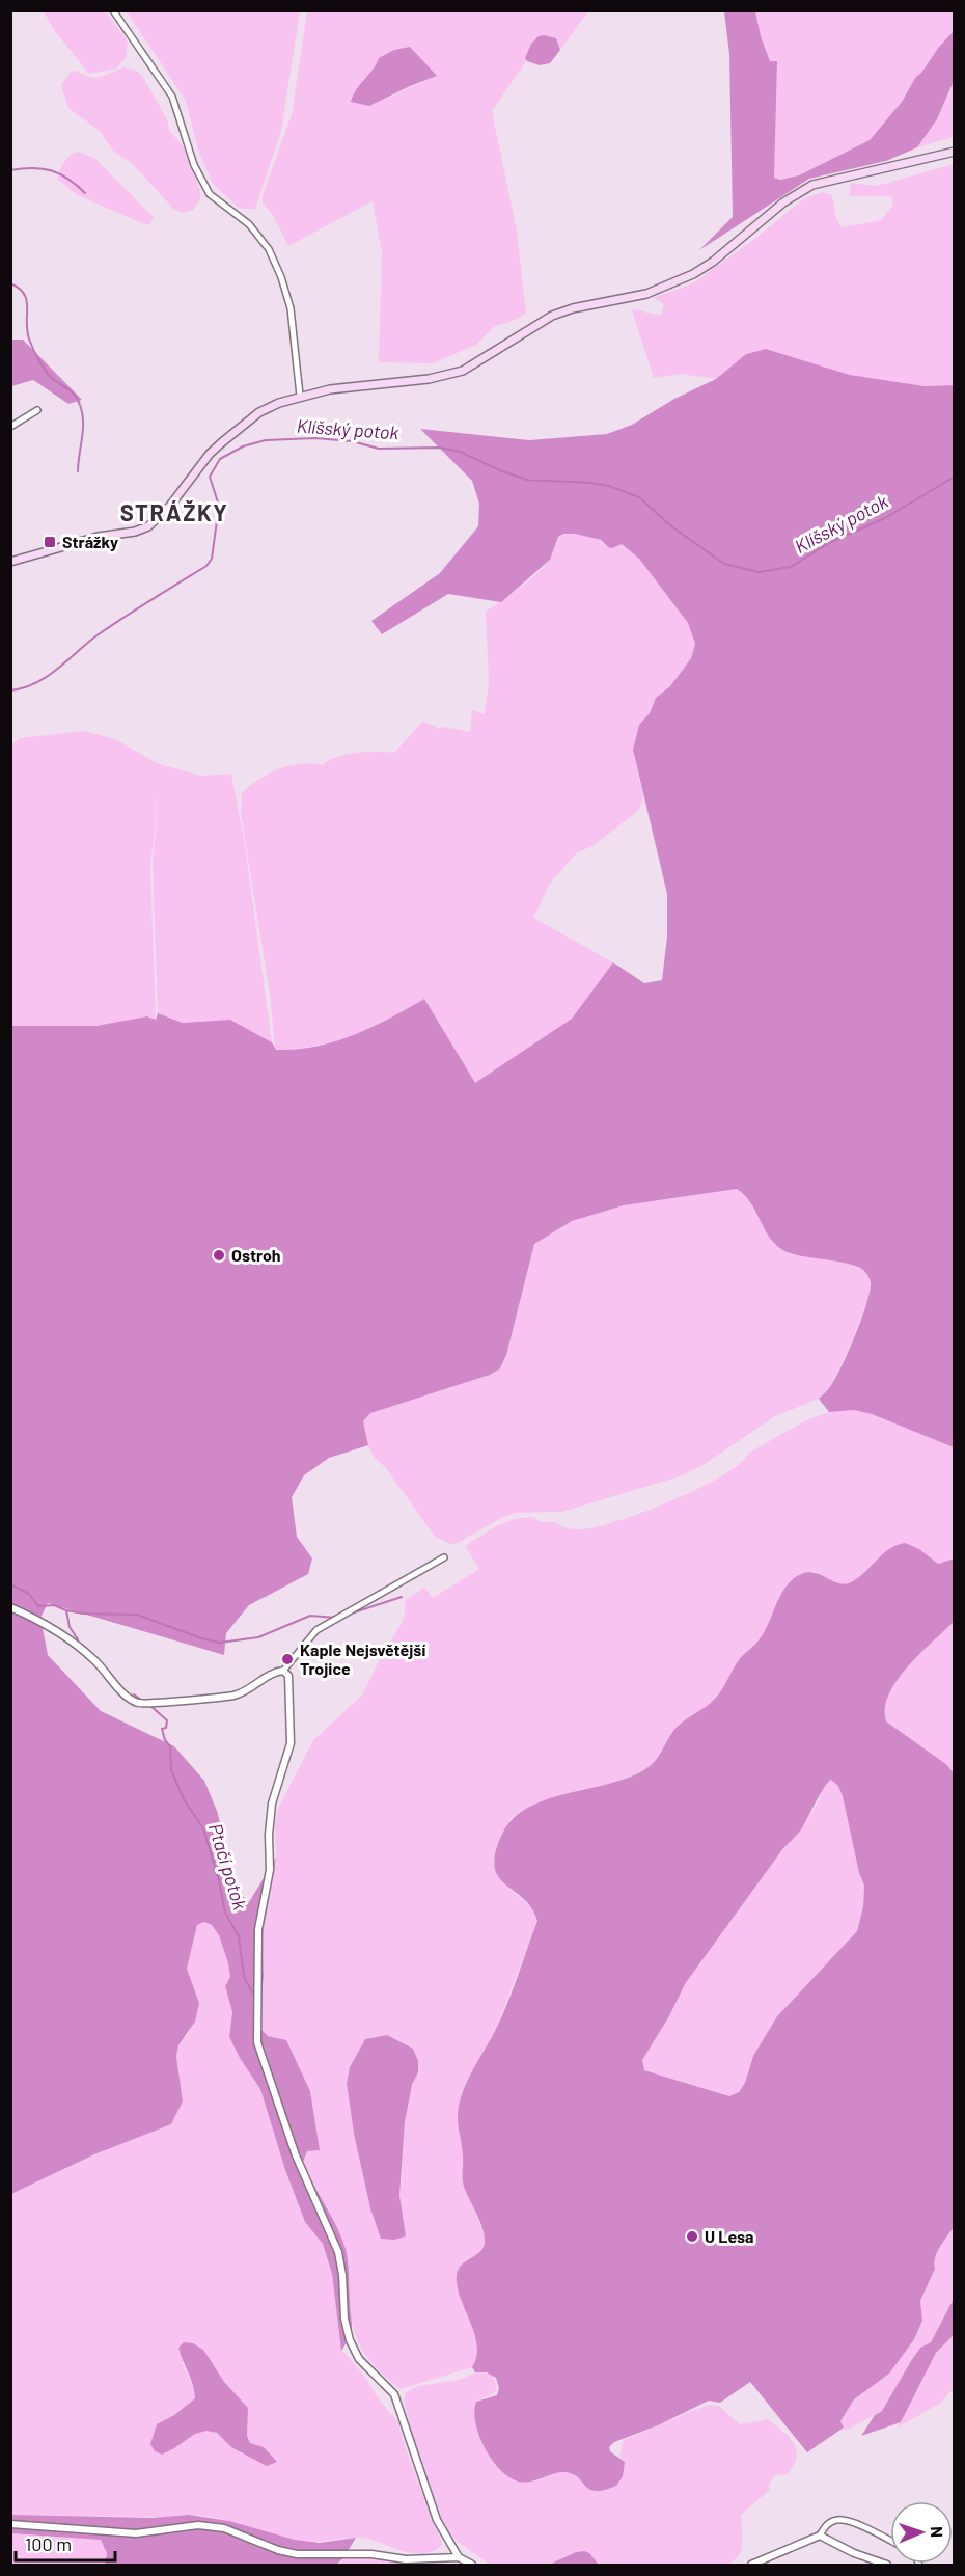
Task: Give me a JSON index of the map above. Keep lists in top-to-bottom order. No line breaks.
{"districts":["STRÁŽKY"],"water":["Klíšský potok","Ptačí potok"],"places":{"transit":["Strážky"],"other":["Ostroh","Kaple Nejsvětější Trojice","U Lesa"]},"scale_bar":"100 m","north":"right"}
